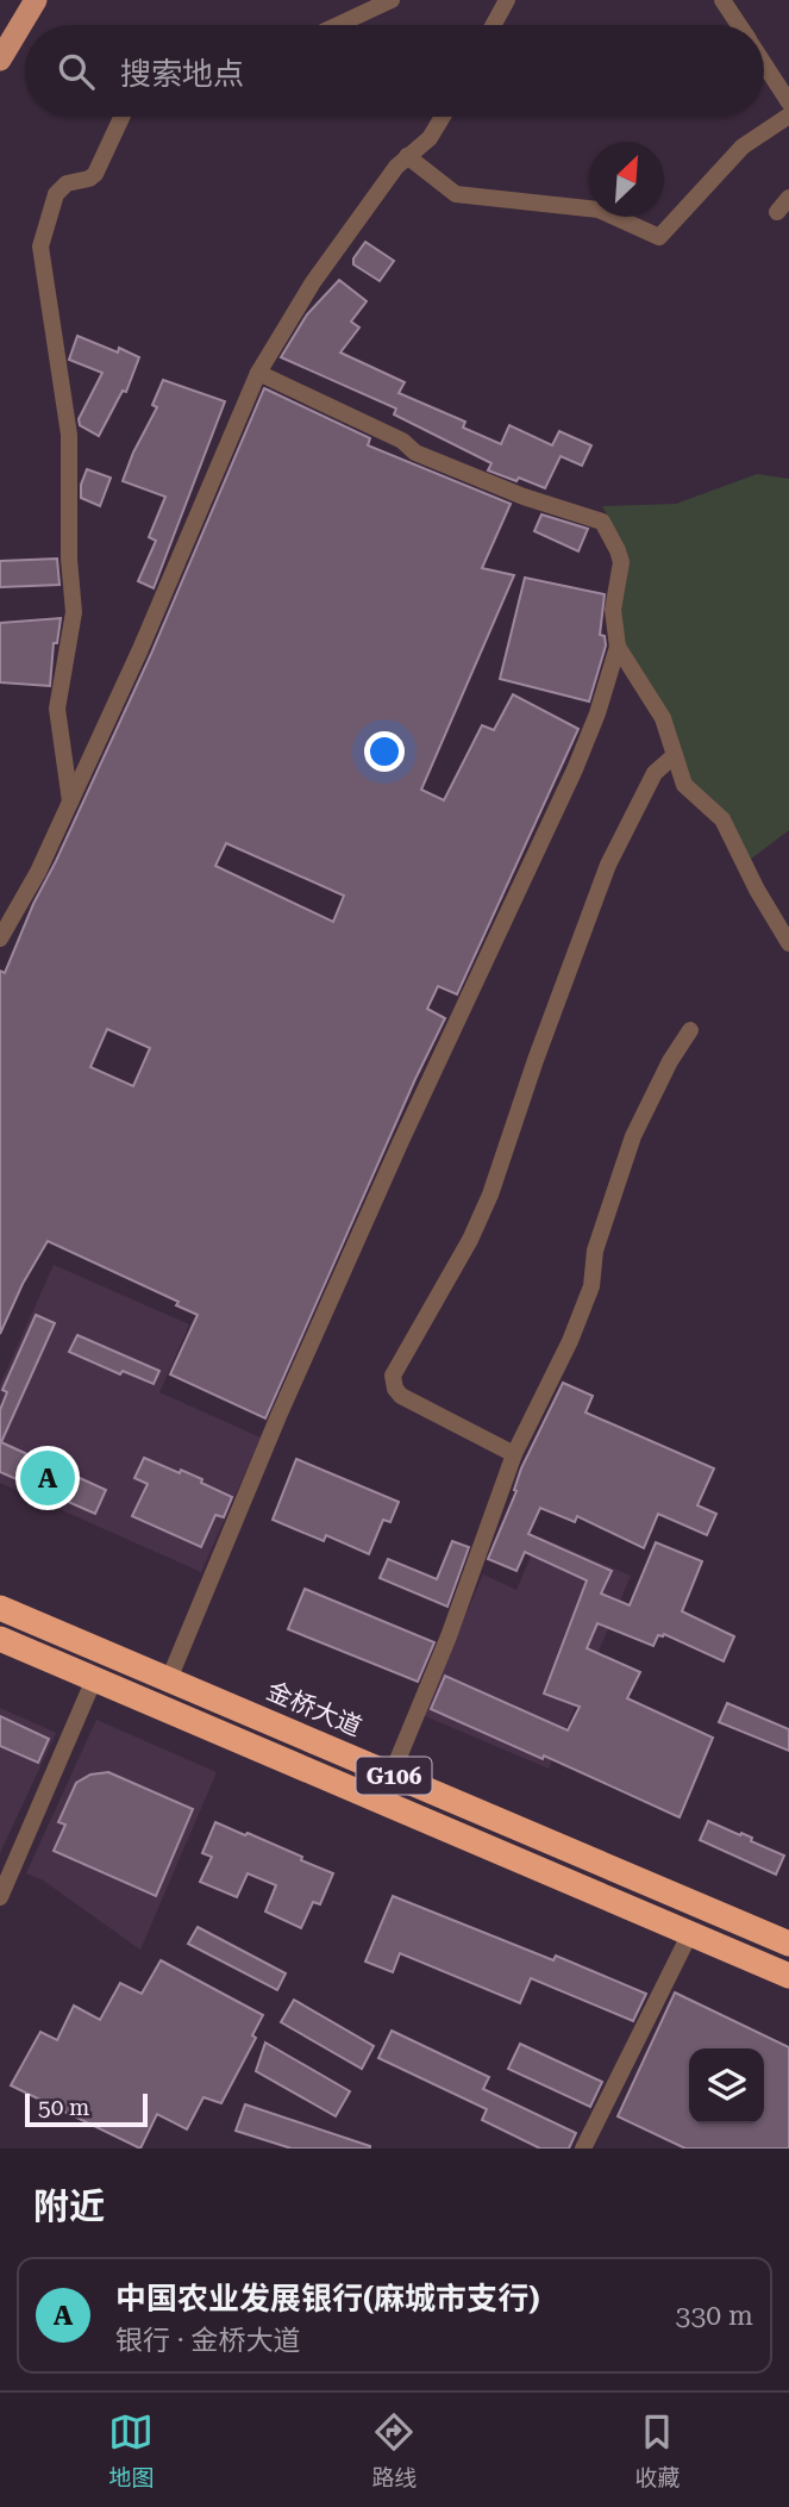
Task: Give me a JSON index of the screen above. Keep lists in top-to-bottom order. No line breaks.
{"streets":{"highway":["金桥大道","G106"]},"scale_bar":"50 m","north":"top right","page":{"search":"搜索地点","pins":"A","scale":"50 m","heading":"附近","list":[{"mark":"A","name":"中国农业发展银行(麻城市支行)","note":"银行 · 金桥大道","value":"330 m"}],"nav":["地图","路线","收藏"]}}
